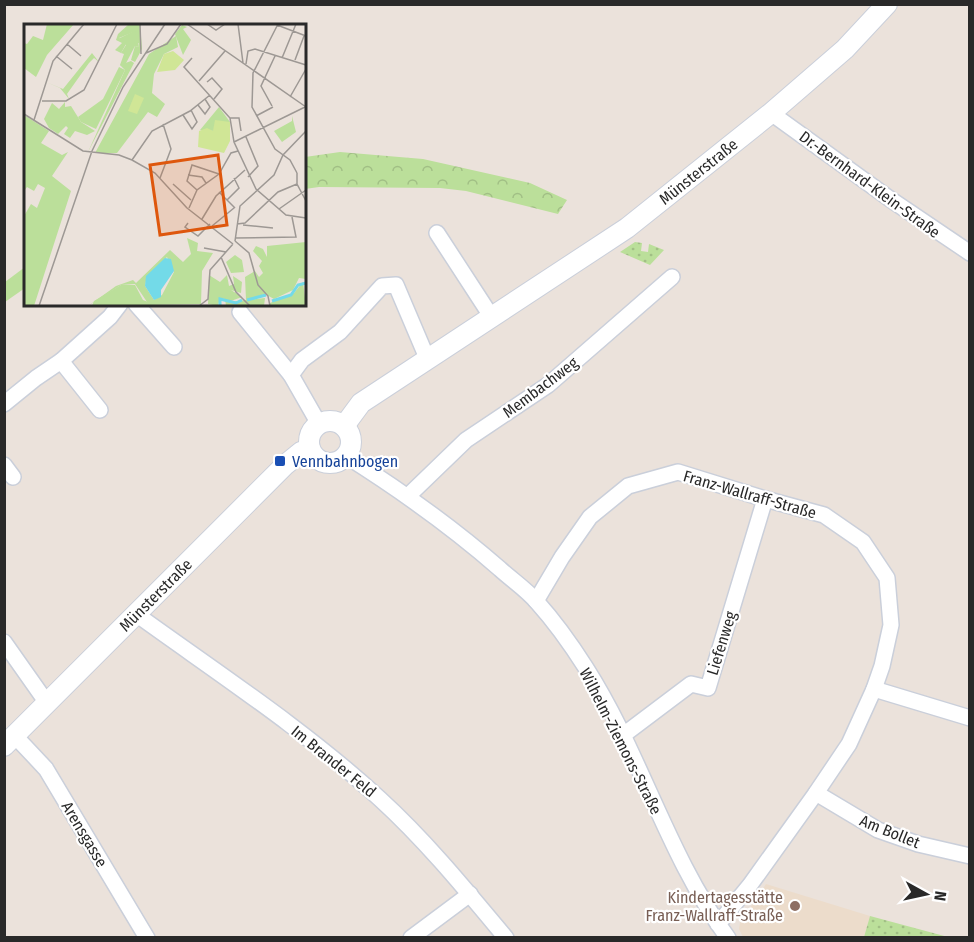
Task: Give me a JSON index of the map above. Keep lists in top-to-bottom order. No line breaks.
{"streets":{"street":["Münsterstraße","Dr.-Bernhard-Klein-Straße","Membachweg","Franz-Wallraff-Straße","Liefenweg","Wilhelm-Ziemons-Straße","Im Brander Feld","Am Bollet","Arensgasse"]},"crossings":[["Münsterstraße","Dr.-Bernhard-Klein-Straße"],["Münsterstraße","Wilhelm-Ziemons-Straße"],["Münsterstraße","Im Brander Feld"],["Münsterstraße","Arensgasse"],["Membachweg","Wilhelm-Ziemons-Straße"],["Franz-Wallraff-Straße","Liefenweg"],["Franz-Wallraff-Straße","Wilhelm-Ziemons-Straße"],["Franz-Wallraff-Straße","Am Bollet"],["Liefenweg","Wilhelm-Ziemons-Straße"]],"places":{"transit":["Vennbahnbogen"],"other":["Kindertagesstätte Franz-Wallraff-Straße"]},"north":"right"}
